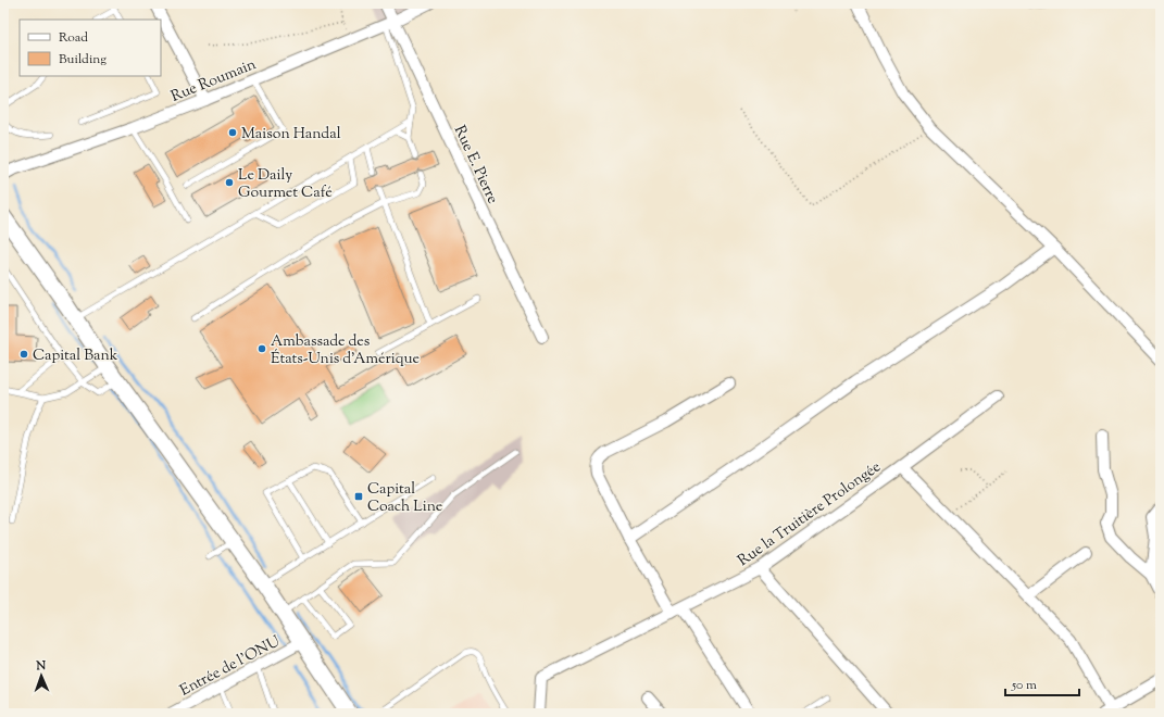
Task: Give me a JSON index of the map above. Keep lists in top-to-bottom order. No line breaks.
{"streets":{"street":["Rue Roumain","Rue E. Pierre","Rue la Truitière Prolongée","Entrée de l'ONU"]},"crossings":[["Rue Roumain","Rue E. Pierre"]],"places":{"other":["Maison Handal","Le Daily Gourmet Café","Ambassade des États-Unis d'Amérique","Capital Bank"],"transit":["Capital Coach Line"]},"legend":["Road","Building"],"scale_bar":"50 m","north":"top"}
